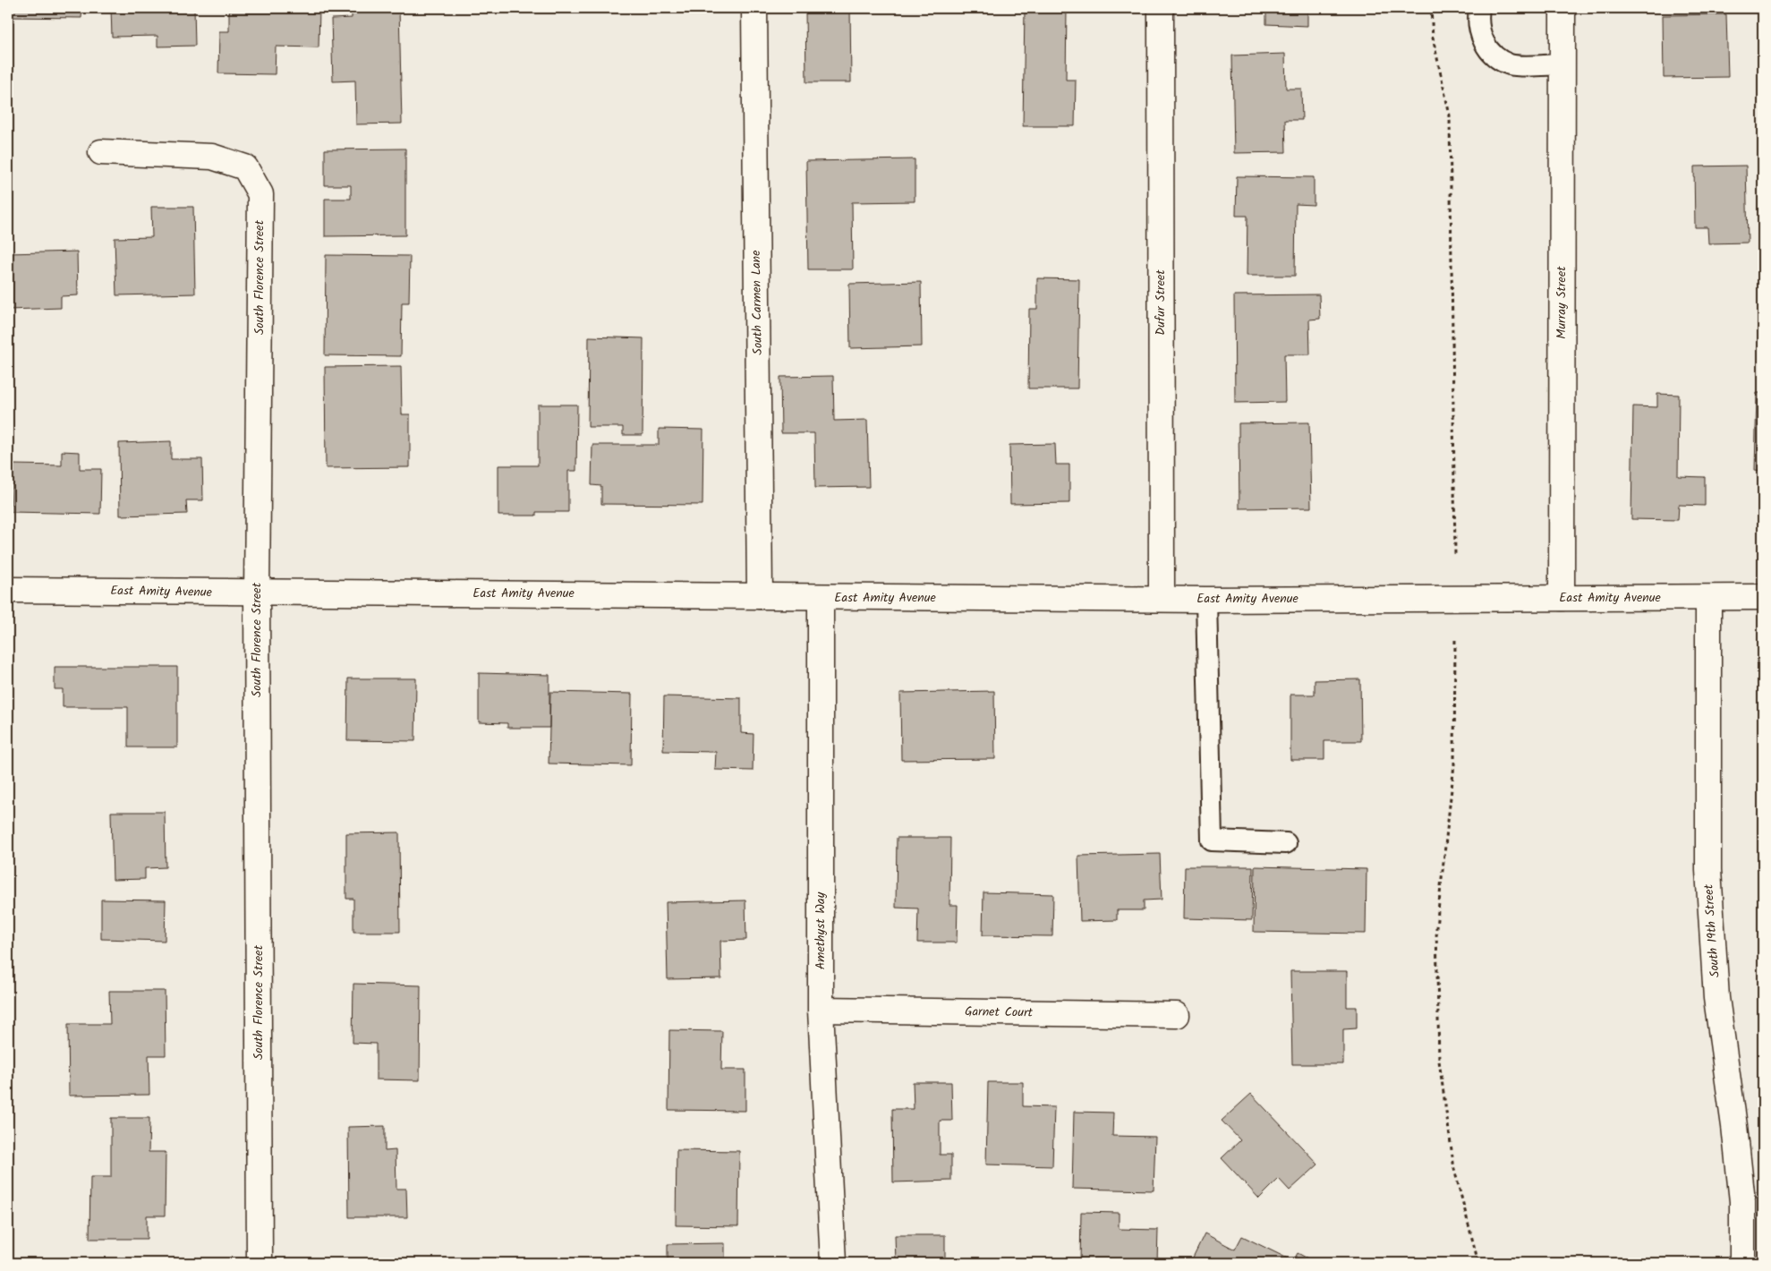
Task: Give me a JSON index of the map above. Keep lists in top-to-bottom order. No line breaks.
{"streets":{"street":["South Florence Street","South Carmen Lane","Dufur Street","Murray Street","East Amity Avenue","Amethyst Way","South 19th Street","Garnet Court"]},"crossings":[["South Florence Street","East Amity Avenue"],["South Carmen Lane","East Amity Avenue"],["Dufur Street","East Amity Avenue"],["Murray Street","East Amity Avenue"],["East Amity Avenue","Amethyst Way"],["East Amity Avenue","South 19th Street"],["Amethyst Way","Garnet Court"]]}
